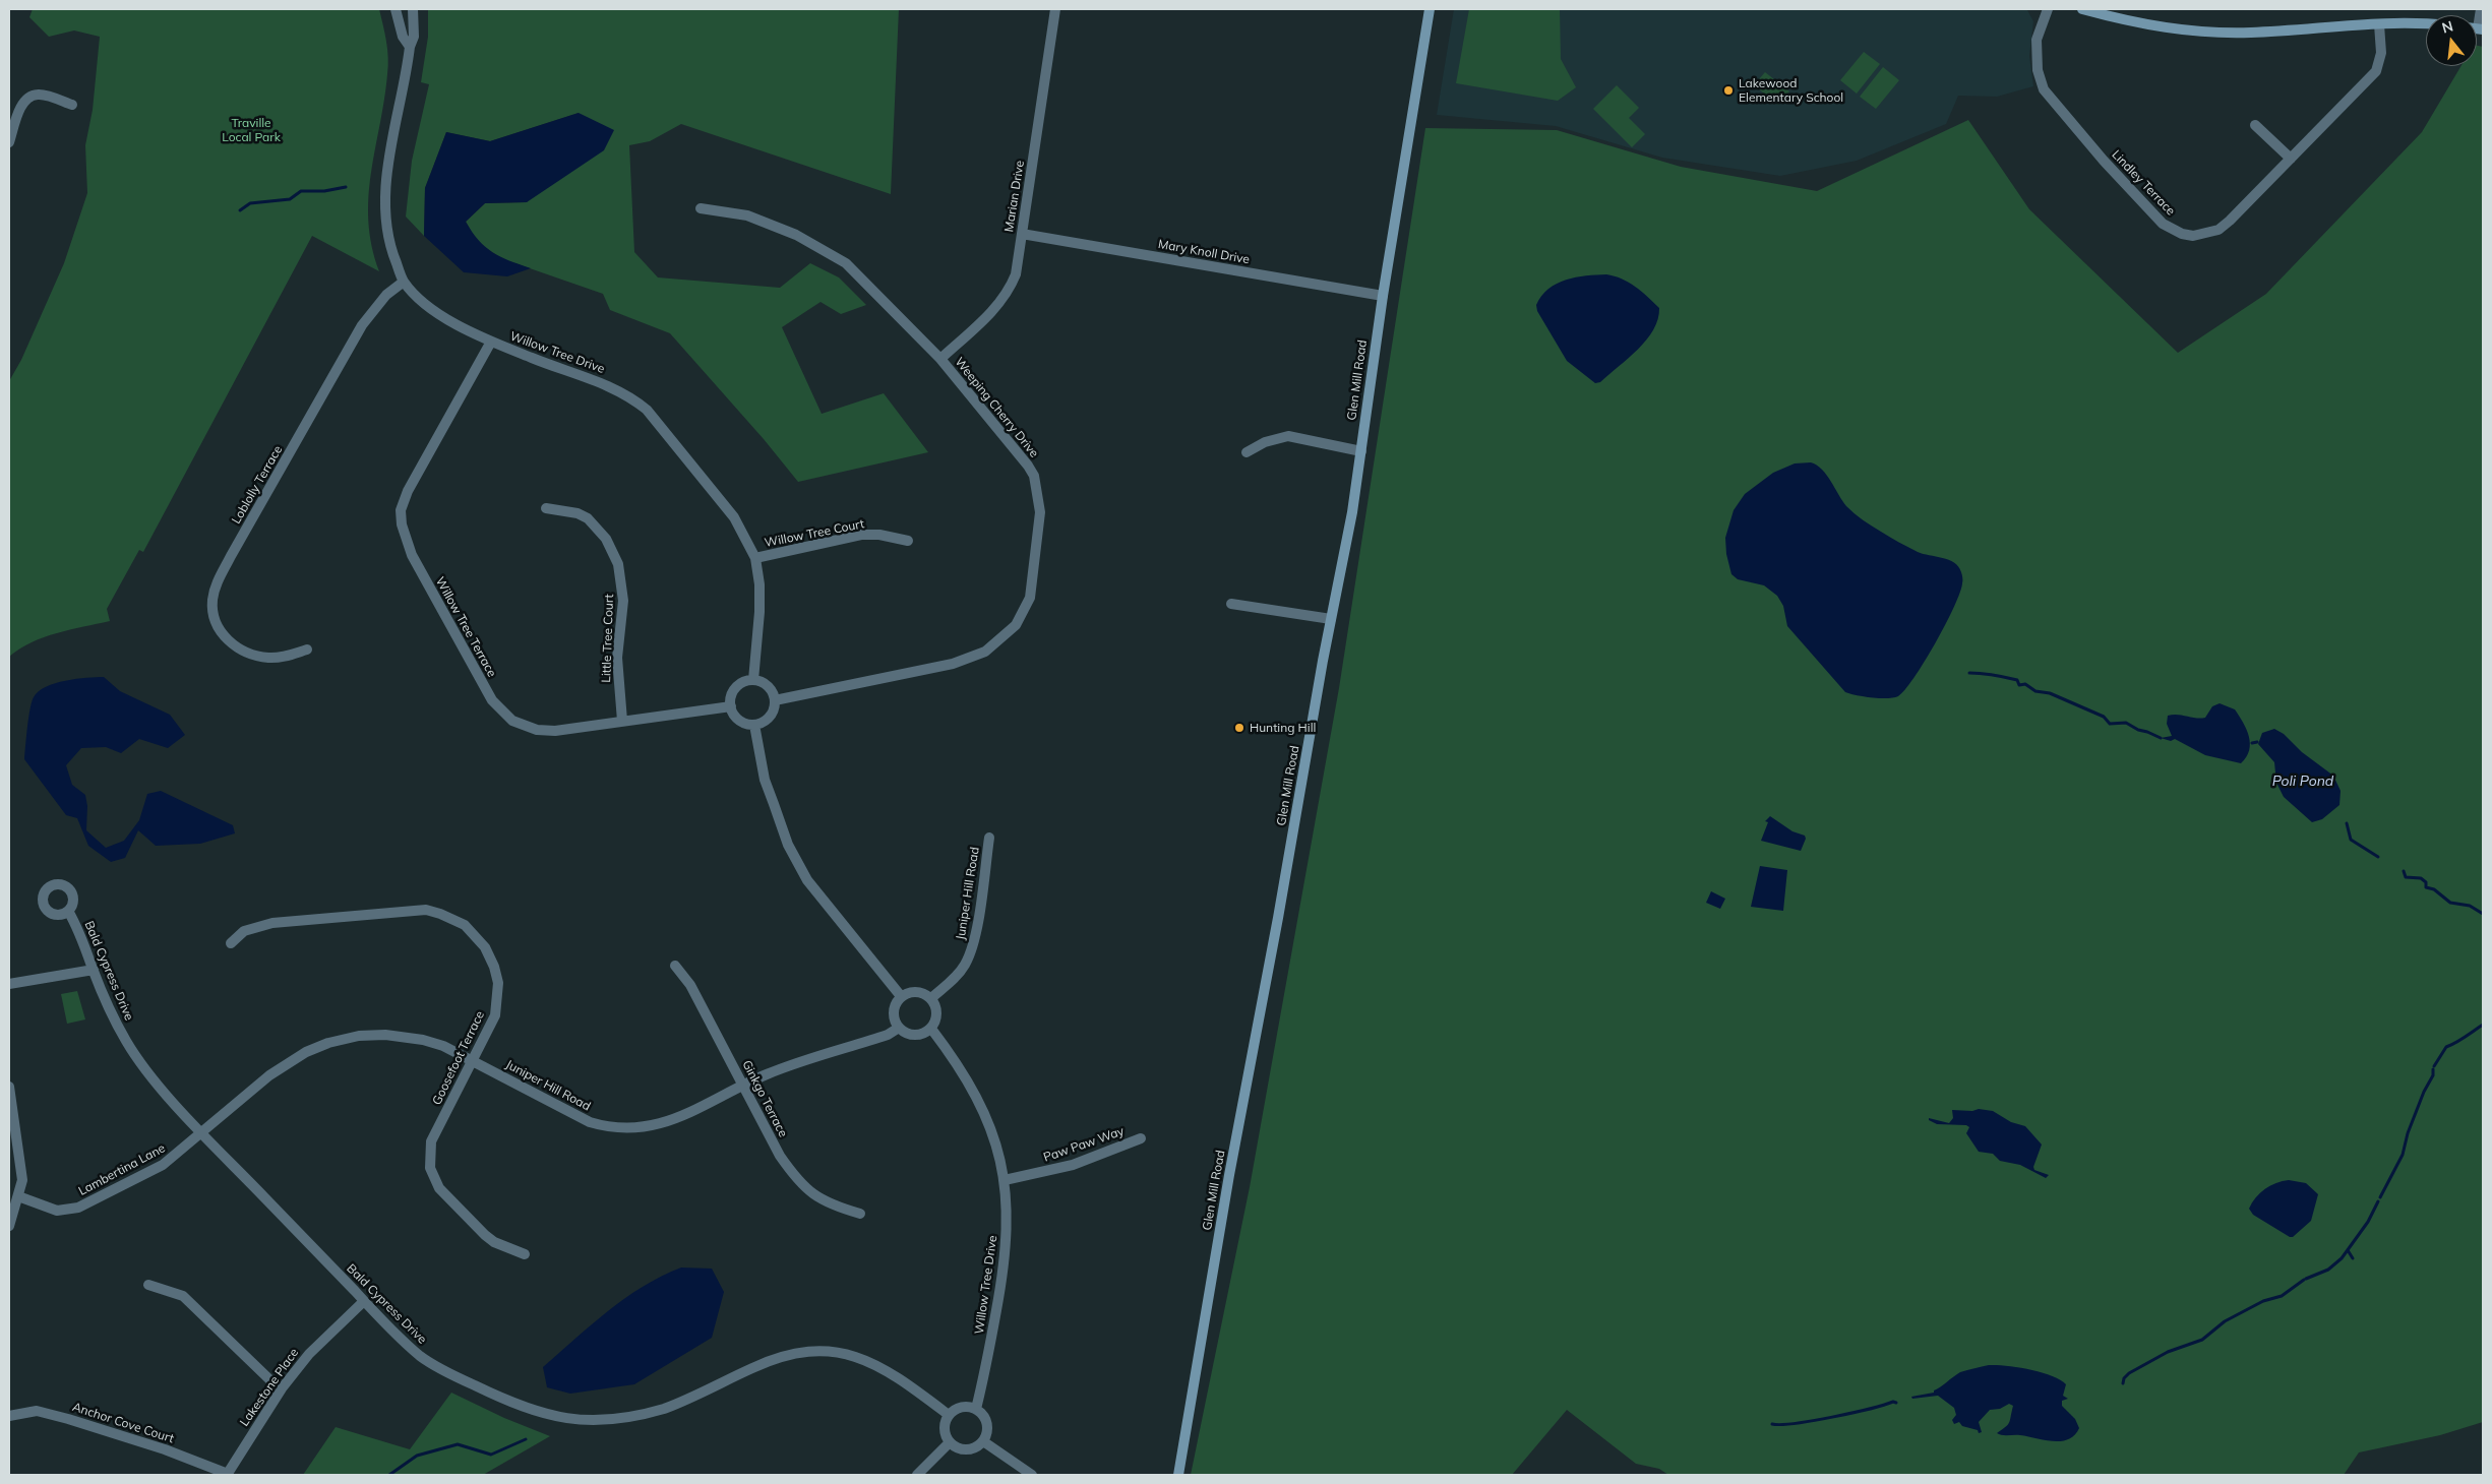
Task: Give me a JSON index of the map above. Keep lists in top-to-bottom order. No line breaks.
{"streets":{"main road":["Glen Mill Road"],"street":["Lindley Terrace","Marian Drive","Mary Knoll Drive","Willow Tree Drive","Weeping Cherry Drive","Loblolly Terrace","Willow Tree Court","Willow Tree Terrace","Little Tree Court","Juniper Hill Road","Bald Cypress Drive","Goosefoot Terrace","Ginkgo Terrace","Paw Paw Way","Lambertina Lane","Lakestone Place","Anchor Cove Court"]},"crossings":[["Marian Drive","Mary Knoll Drive"],["Marian Drive","Weeping Cherry Drive"],["Mary Knoll Drive","Glen Mill Road"],["Willow Tree Drive","Weeping Cherry Drive"],["Willow Tree Drive","Loblolly Terrace"],["Willow Tree Drive","Willow Tree Court"],["Willow Tree Drive","Willow Tree Terrace"],["Willow Tree Drive","Juniper Hill Road"],["Willow Tree Drive","Bald Cypress Drive"],["Willow Tree Drive","Paw Paw Way"],["Weeping Cherry Drive","Willow Tree Terrace"],["Willow Tree Terrace","Little Tree Court"],["Juniper Hill Road","Bald Cypress Drive"],["Juniper Hill Road","Goosefoot Terrace"],["Juniper Hill Road","Ginkgo Terrace"],["Juniper Hill Road","Lambertina Lane"],["Bald Cypress Drive","Lambertina Lane"],["Bald Cypress Drive","Lakestone Place"],["Lakestone Place","Anchor Cove Court"]],"water":["Poli Pond"],"parks":["Traville Local Park"],"places":["Lakewood Elementary School","Hunting Hill"],"north":"top"}
